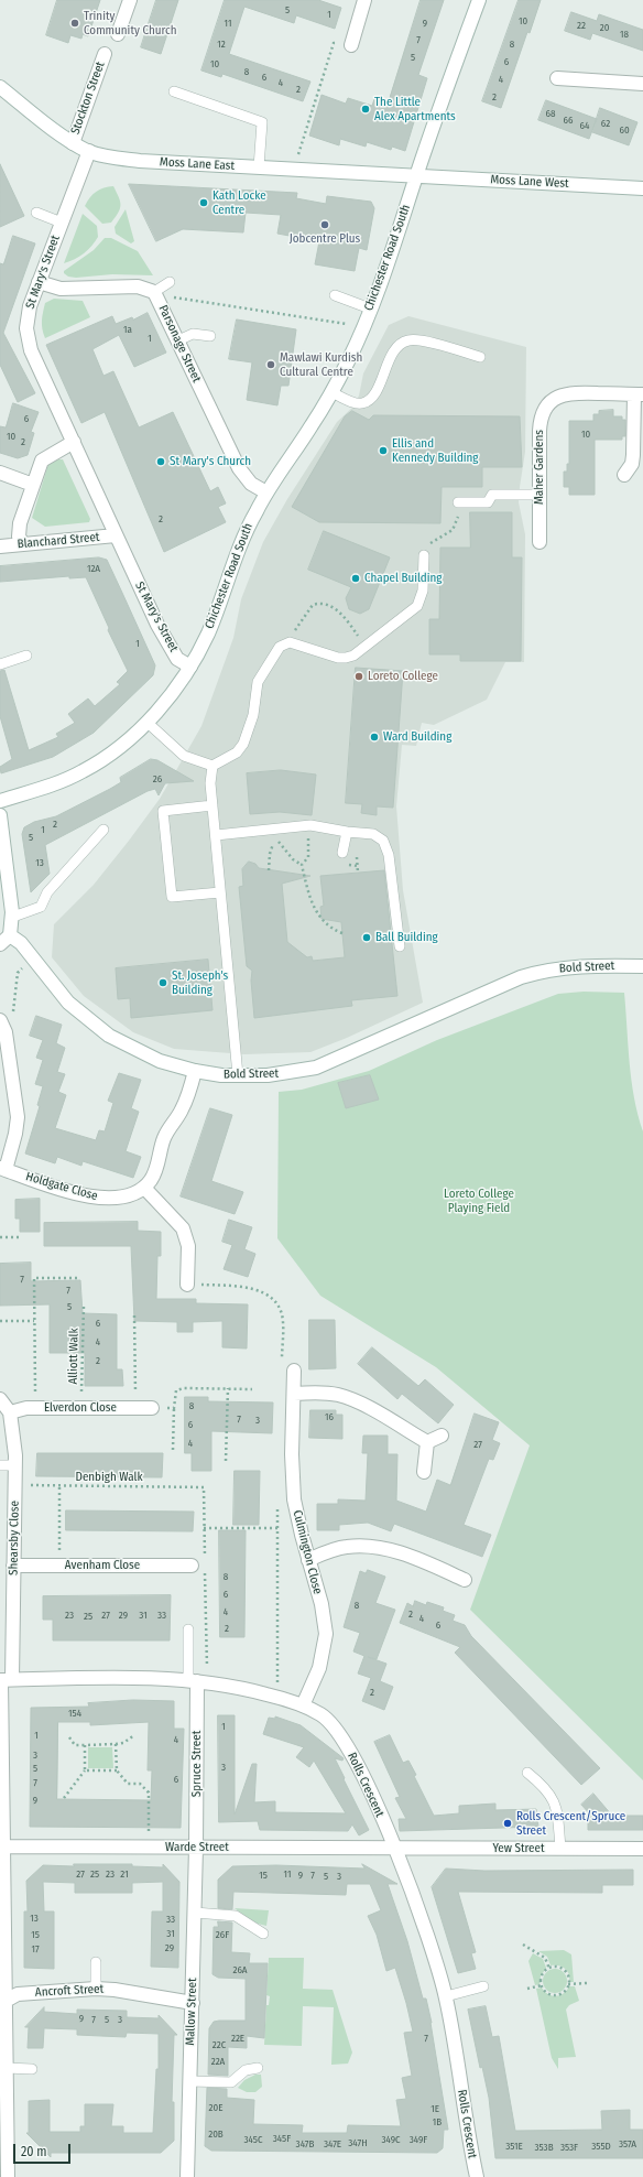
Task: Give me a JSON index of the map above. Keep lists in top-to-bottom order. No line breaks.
{"streets":{"street":["Stockton Street","Moss Lane East","Moss Lane West","Chichester Road South","St Mary's Street","Parsonage Street","Maher Gardens","Blanchard Street","Bold Street","Holdgate Close","Elverdon Close","Shearsby Close","Culmington Close","Avenham Close","Spruce Street","Rolls Crescent","Warde Street","Yew Street","Ancroft Street","Mallow Street"],"path":["Alliott Walk","Denbigh Walk"]},"crossings":[["Stockton Street","Moss Lane East"],["Moss Lane East","Moss Lane West"],["Moss Lane East","Chichester Road South"],["Moss Lane East","St Mary's Street"],["Moss Lane West","Chichester Road South"],["Chichester Road South","St Mary's Street"],["Chichester Road South","Parsonage Street"],["St Mary's Street","Parsonage Street"],["St Mary's Street","Blanchard Street"],["Alliott Walk","Elverdon Close"],["Elverdon Close","Shearsby Close"],["Denbigh Walk","Shearsby Close"],["Shearsby Close","Avenham Close"],["Shearsby Close","Rolls Crescent"],["Shearsby Close","Warde Street"],["Shearsby Close","Ancroft Street"],["Culmington Close","Rolls Crescent"],["Spruce Street","Rolls Crescent"],["Spruce Street","Warde Street"],["Spruce Street","Mallow Street"],["Rolls Crescent","Warde Street"],["Rolls Crescent","Yew Street"],["Warde Street","Yew Street"],["Warde Street","Mallow Street"],["Ancroft Street","Mallow Street"]],"parks":["Loreto College Playing Field"],"places":["Trinity Community Church","The Little Alex Apartments","Kath Locke Centre","Jobcentre Plus","Mawlawi Kurdish Cultural Centre","Ellis and Kennedy Building","St Mary's Church","Chapel Building","Loreto College","Ward Building","Ball Building","St. Joseph's Building","Rolls Crescent/Spruce Street"],"house_numbers":["5","1","10","11","9","22","20","18","7","12","8","5","6","10","8","6","4","4","2","2","68","66","62","64","60","1a","1","6","10","10","2","2","12A","1","26","2","1","5","13","7","7","5","6","4","2","8","16","7","3","6","4","27","8","6","8","4","2","23","27","29","31","33","25","4","6","2","2","154","1","1","4","3","3","5","6","7","9","27","25","23","21","11","15","9","7","5","3","13","33","31","15","26F","29","17","26A","9","7","5","3","22E","7","22C","22A","20E","1E","1B","20B","345F","345C","349C","349F","347H","347B","347E","357A","351E","355D","353B","353F"],"scale_bar":"20 m"}
